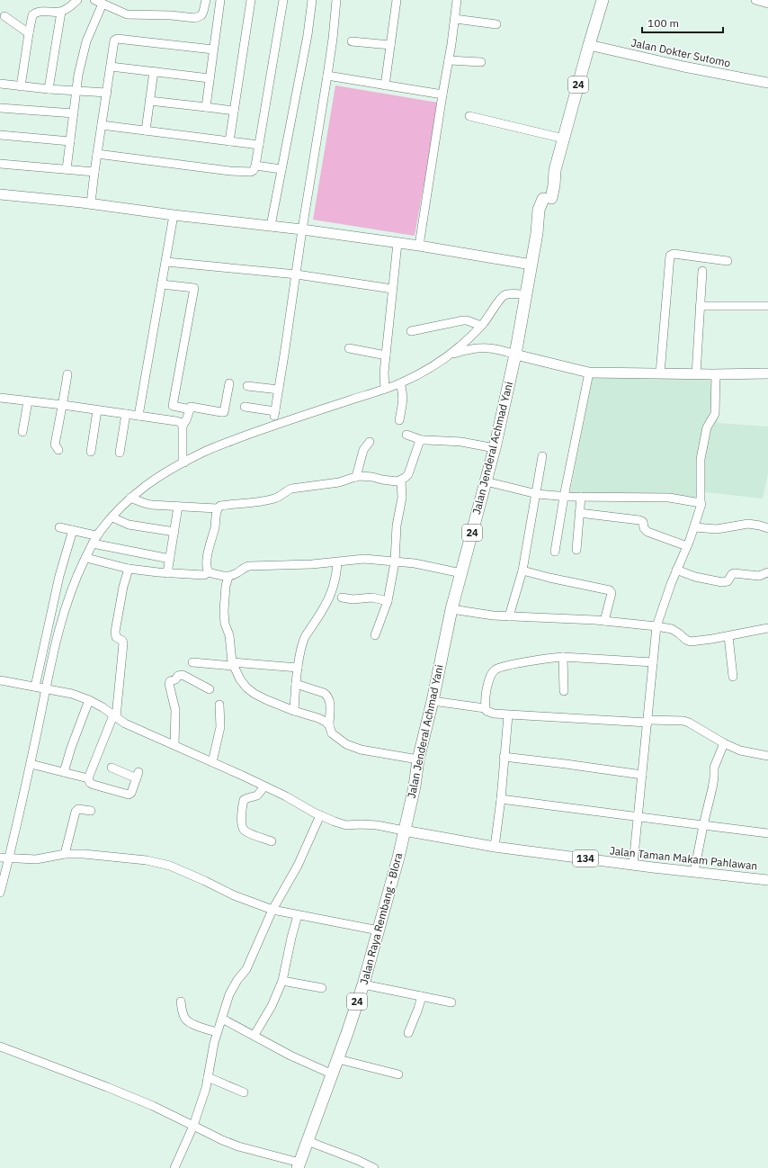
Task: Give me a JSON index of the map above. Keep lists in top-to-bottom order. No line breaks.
{"streets":{"highway":["24","Jalan Jenderal Achmad Yani","Jalan Raya Rembang - Blora"],"main road":["Jalan Dokter Sutomo","134","Jalan Taman Makam Pahlawan"]},"crossings":[["Jalan Dokter Sutomo","Jalan Jenderal Achmad Yani"],["Jalan Jenderal Achmad Yani","Jalan Taman Makam Pahlawan"],["Jalan Jenderal Achmad Yani","Jalan Raya Rembang - Blora"],["Jalan Taman Makam Pahlawan","Jalan Raya Rembang - Blora"]],"scale_bar":"100 m"}
